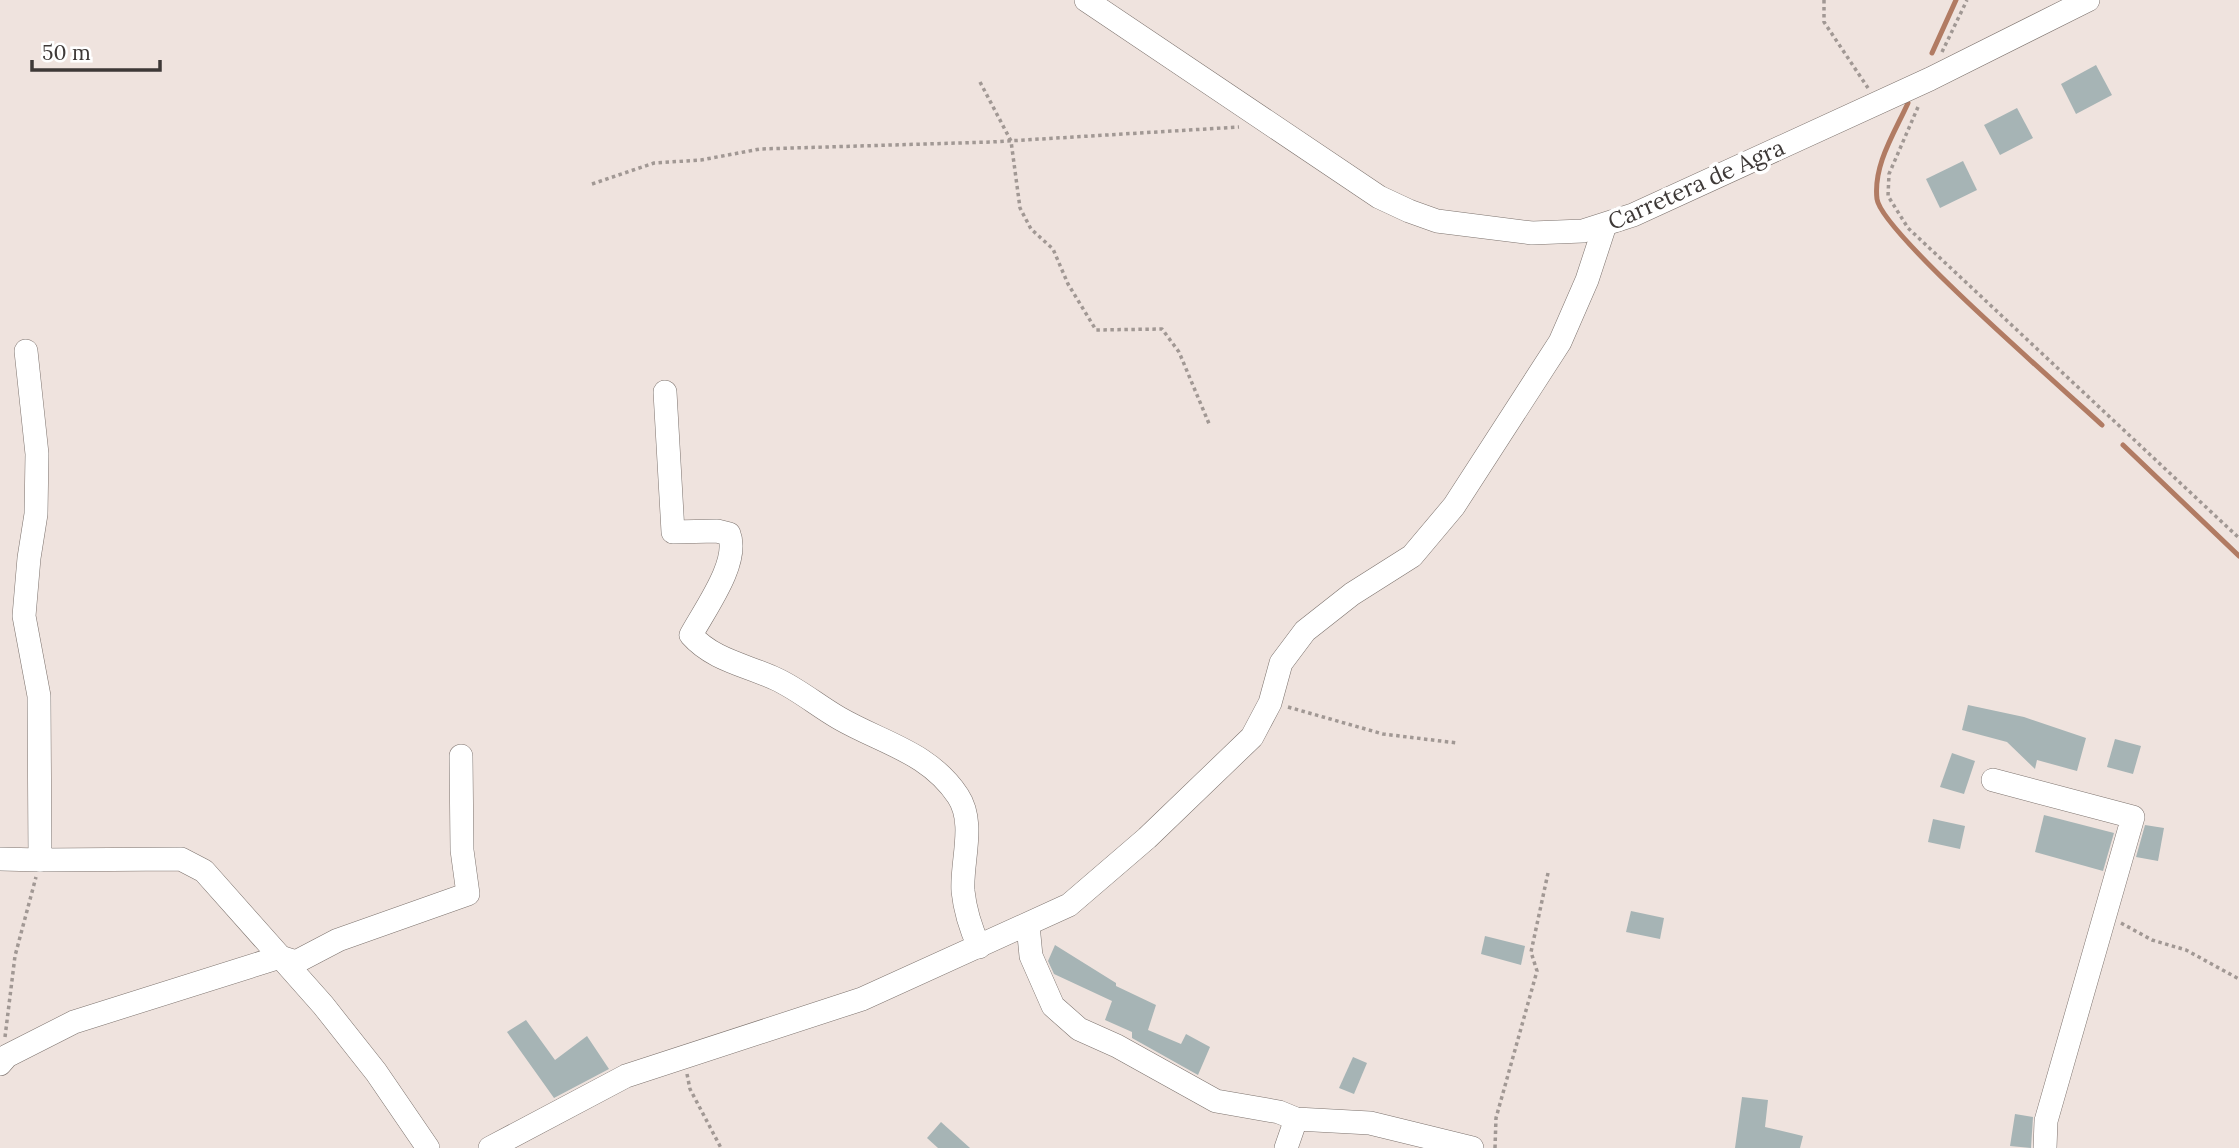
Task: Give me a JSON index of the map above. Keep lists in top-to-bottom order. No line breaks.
{"streets":{"street":["Carretera de Agra"]},"scale_bar":"50 m"}
